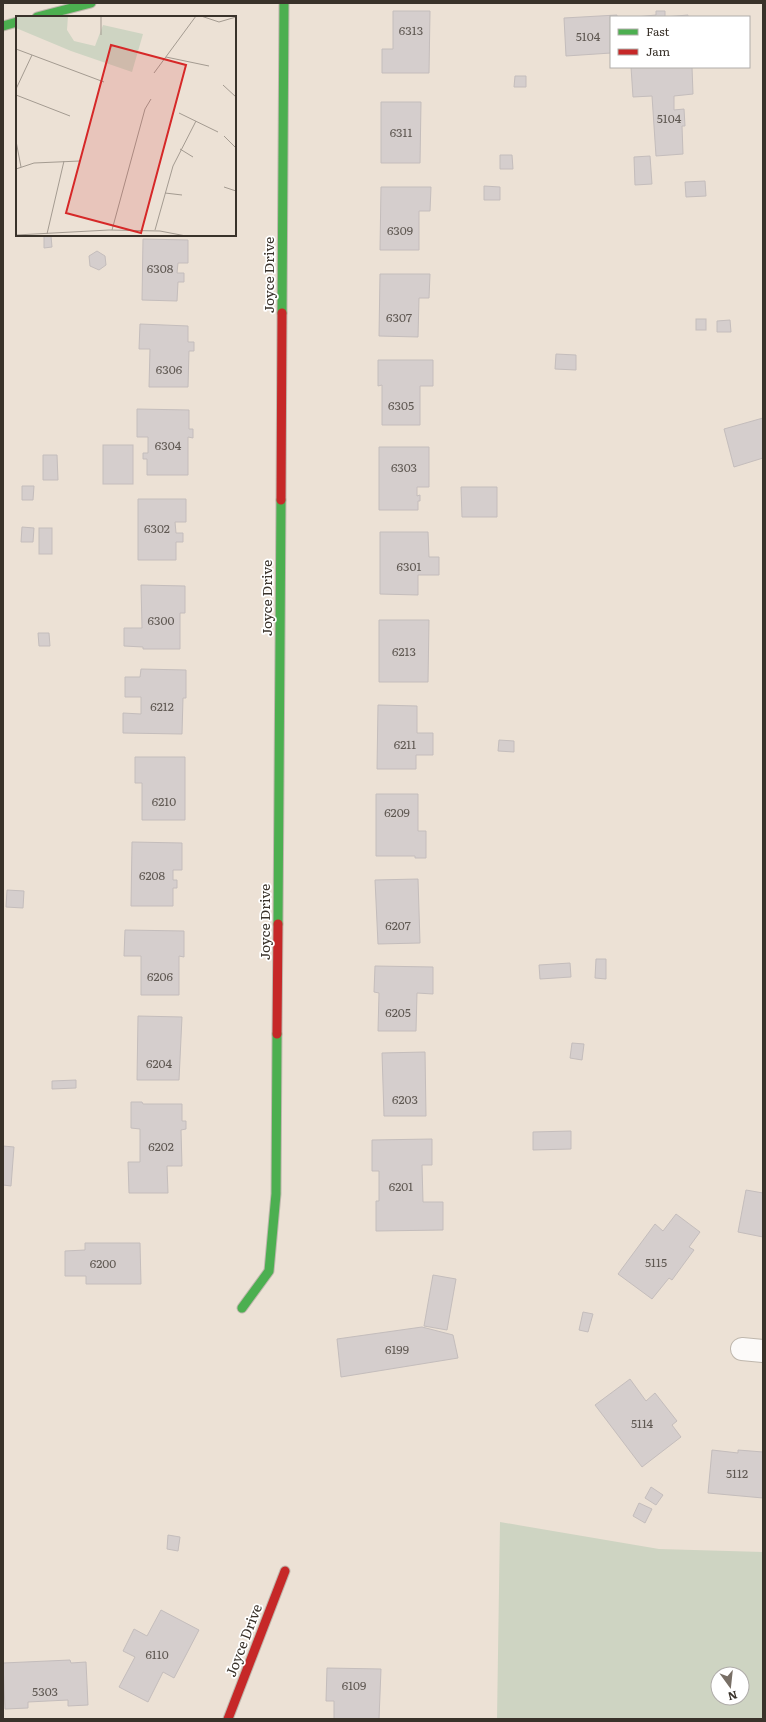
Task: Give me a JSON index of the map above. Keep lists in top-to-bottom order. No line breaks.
{"streets":{"street":["Joyce Drive"]},"house_numbers":["6313","5104","5104","6311","6309","6308","6307","6306","6305","6304","6303","6302","6301","6300","6213","6212","6211","6210","6209","6208","6207","6206","6205","6204","6203","6202","6201","5115","6200","6199","5114","5112","6110","6109","5303"],"legend":["Fast","Jam"],"north":"bottom"}
